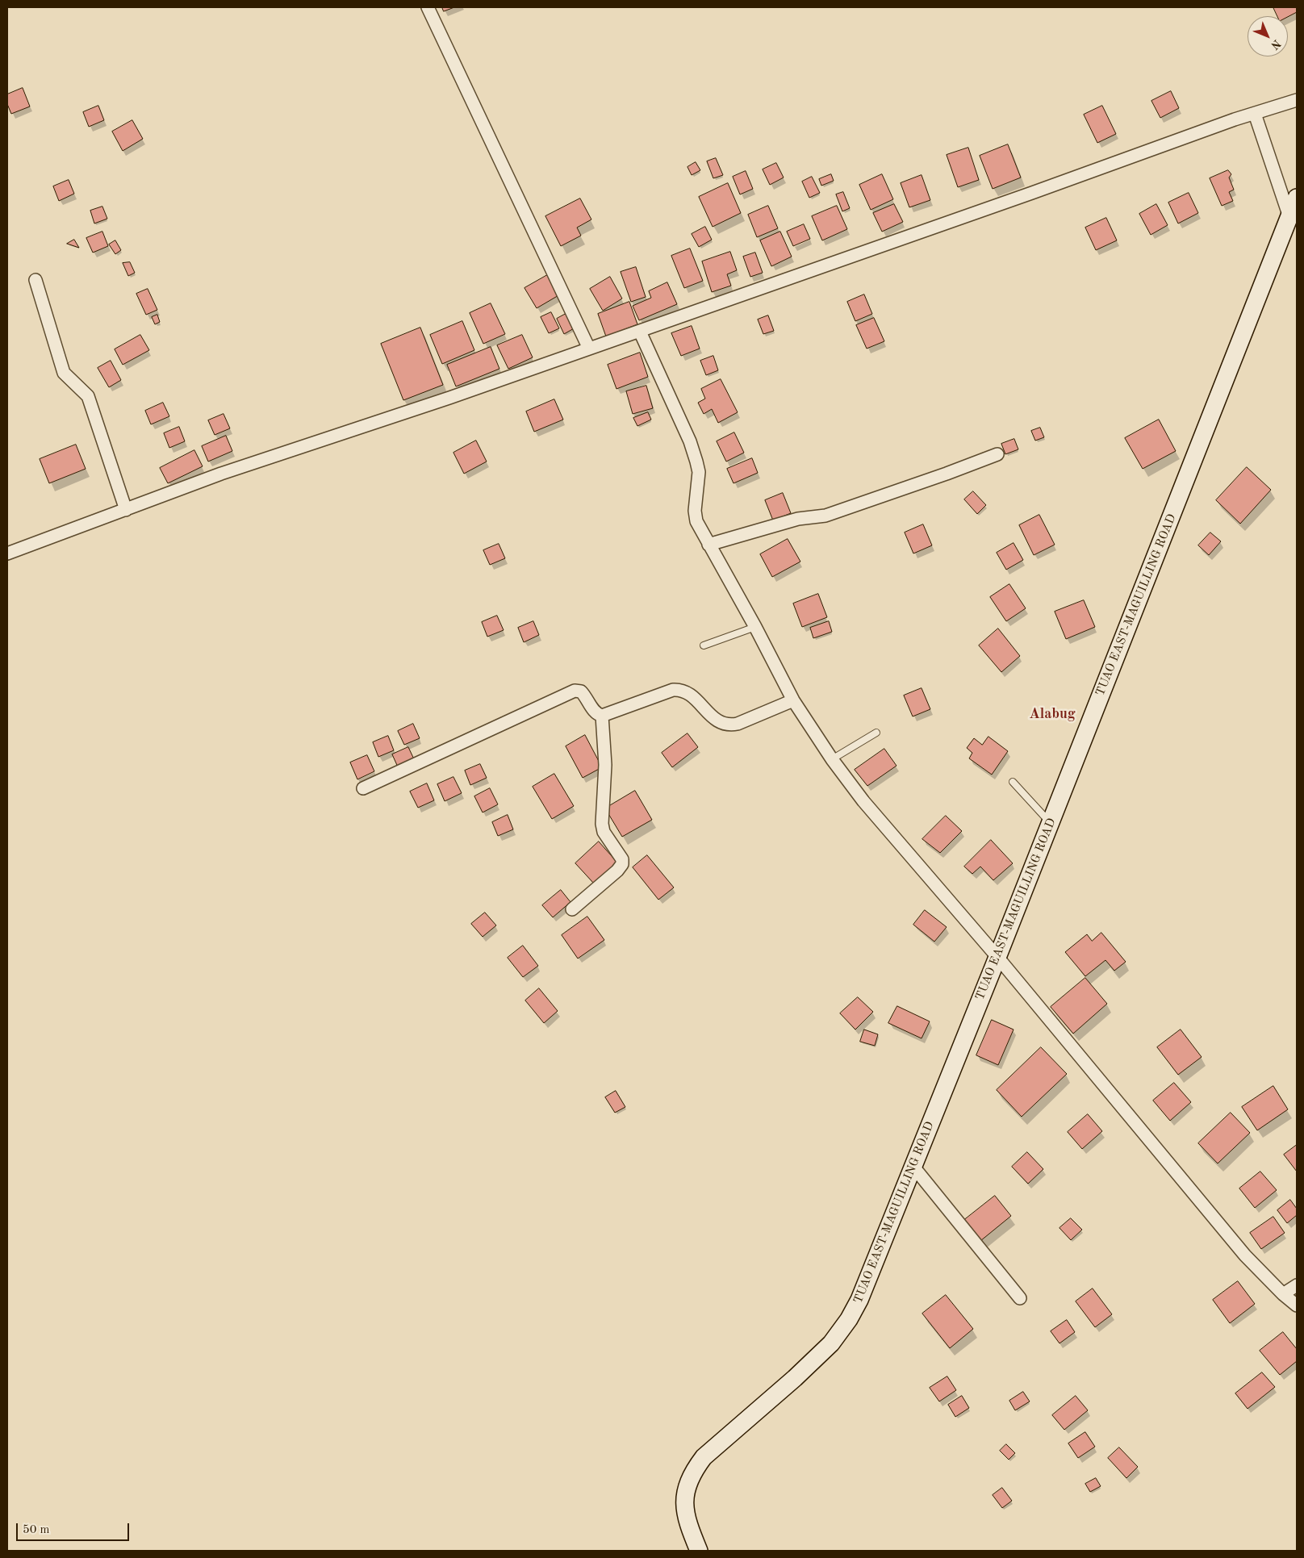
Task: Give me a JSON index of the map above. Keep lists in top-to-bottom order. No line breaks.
{"streets":{"main road":["TUAO EAST-MAGUILLING ROAD"]},"districts":["Alabug"],"scale_bar":"50 m","north":"bottom right"}
